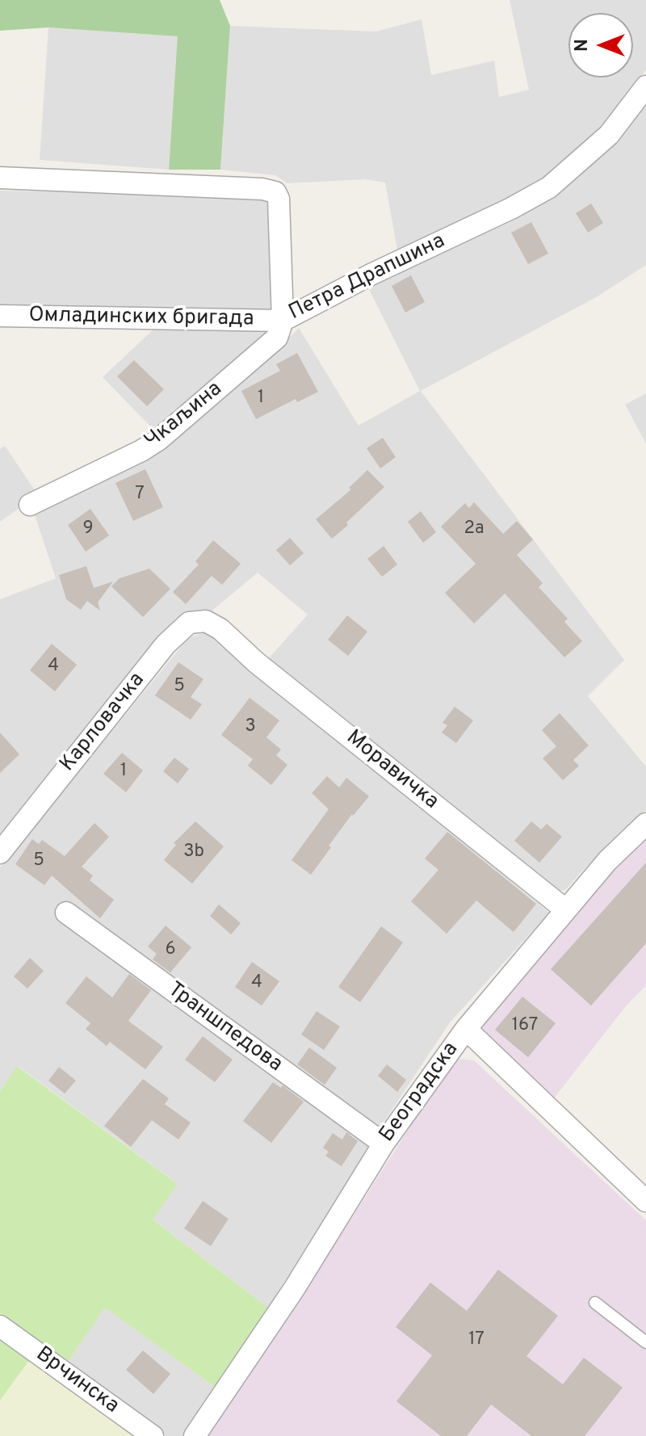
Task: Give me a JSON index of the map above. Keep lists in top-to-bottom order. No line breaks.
{"streets":{"street":["Петра Драпшина","Омладинских бригада","Чкаљина","Карловачка","Моравичка","Траншпедова","Београдска","Врчинска"]},"crossings":[["Петра Драпшина","Омладинских бригада"],["Петра Драпшина","Чкаљина"],["Омладинских бригада","Чкаљина"],["Карловачка","Моравичка"],["Моравичка","Београдска"],["Траншпедова","Београдска"]],"house_numbers":["1","7","9","2a","4","5","3","1","3b","5","6","4","167","17"],"north":"left"}
